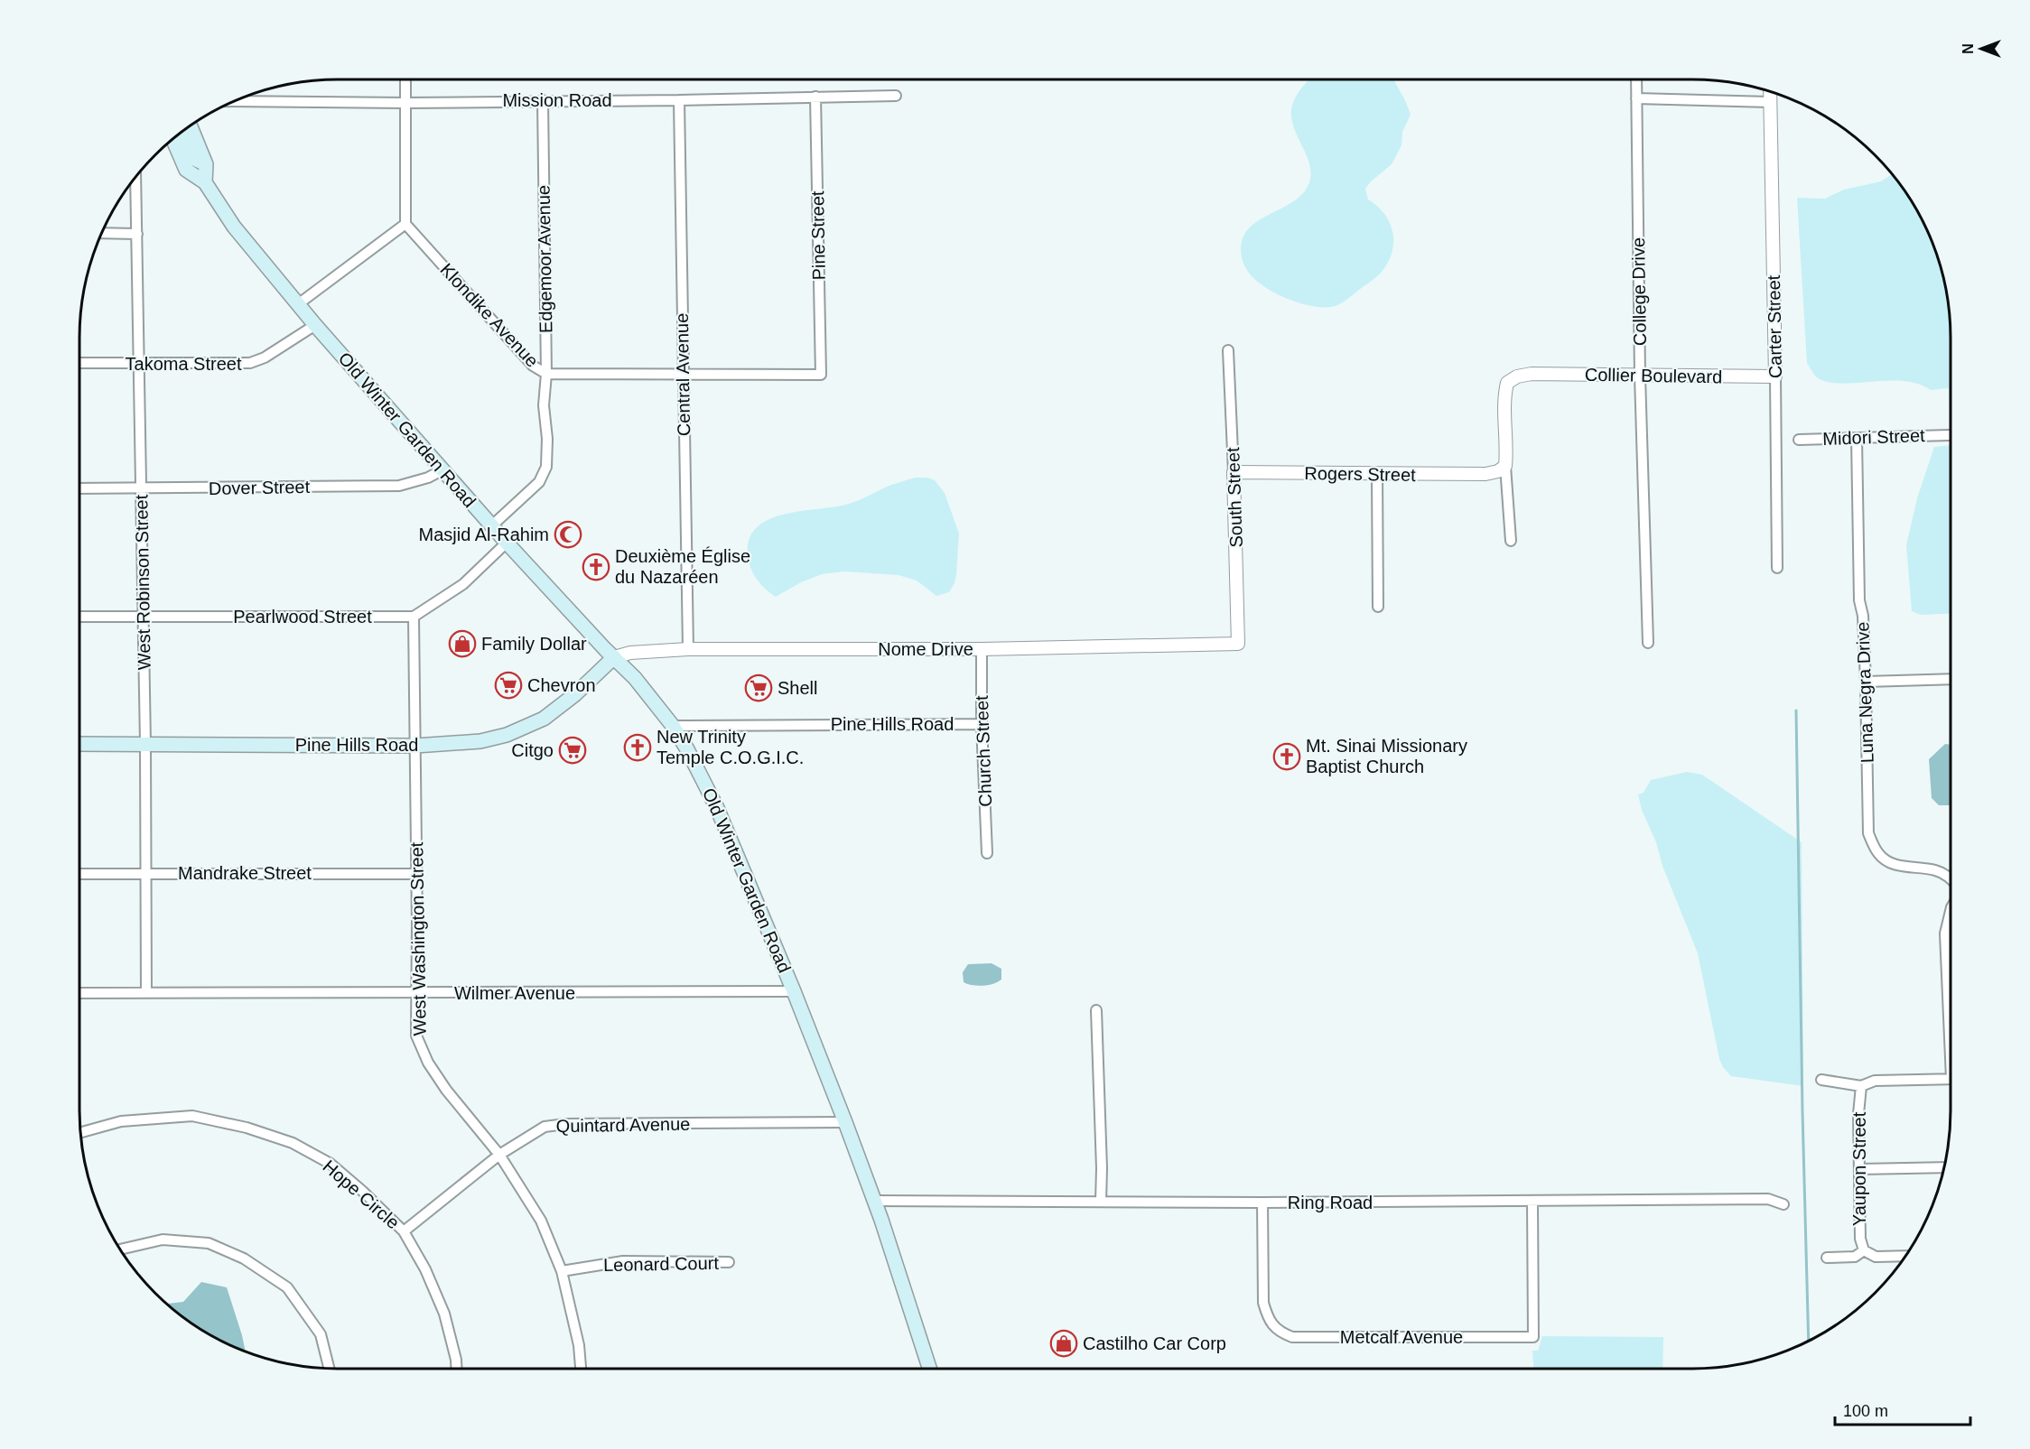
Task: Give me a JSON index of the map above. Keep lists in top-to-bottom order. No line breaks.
{"streets":{"main road":["Old Winter Garden Road","Pine Hills Road"],"street":["Mission Road","Pine Street","Edgemoor Avenue","College Drive","Klondike Avenue","Carter Street","Takoma Street","Central Avenue","Collier Boulevard","Midori Street","Rogers Street","Dover Street","South Street","West Robinson Street","Pearlwood Street","Nome Drive","Luna Negra Drive","Church Street","Mandrake Street","West Washington Street","Wilmer Avenue","Quintard Avenue","Yaupon Street","Hope Circle","Ring Road","Leonard Court","Metcalf Avenue"]},"crossings":[["Mission Road","Pine Street"],["Mission Road","Edgemoor Avenue"],["Mission Road","Central Avenue"],["Pine Street","Klondike Avenue"],["Edgemoor Avenue","Klondike Avenue"],["Edgemoor Avenue","Old Winter Garden Road"],["College Drive","Collier Boulevard"],["Klondike Avenue","Central Avenue"],["Carter Street","Collier Boulevard"],["Takoma Street","Old Winter Garden Road"],["Takoma Street","West Robinson Street"],["Central Avenue","Nome Drive"],["Collier Boulevard","Rogers Street"],["Old Winter Garden Road","Dover Street"],["Old Winter Garden Road","Nome Drive"],["Old Winter Garden Road","Pine Hills Road"],["Old Winter Garden Road","Wilmer Avenue"],["Old Winter Garden Road","Quintard Avenue"],["Old Winter Garden Road","Ring Road"],["Midori Street","Luna Negra Drive"],["Rogers Street","South Street"],["Dover Street","West Robinson Street"],["South Street","Nome Drive"],["West Robinson Street","Pearlwood Street"],["West Robinson Street","Pine Hills Road"],["West Robinson Street","Mandrake Street"],["West Robinson Street","Wilmer Avenue"],["Pearlwood Street","West Washington Street"],["Nome Drive","Pine Hills Road"],["Nome Drive","Church Street"],["Pine Hills Road","Church Street"],["Pine Hills Road","West Washington Street"],["Mandrake Street","West Washington Street"],["West Washington Street","Wilmer Avenue"],["West Washington Street","Quintard Avenue"],["West Washington Street","Leonard Court"],["Quintard Avenue","Hope Circle"],["Ring Road","Metcalf Avenue"]],"places":{"mosque":["Masjid Al-Rahim"],"church":["Deuxième Église du Nazaréen","New Trinity Temple C.O.G.I.C.","Mt. Sinai Missionary Baptist Church"],"shop":["Family Dollar","Castilho Car Corp"],"supermarket":["Chevron","Shell","Citgo"]},"scale_bar":"100 m","north":"left"}
